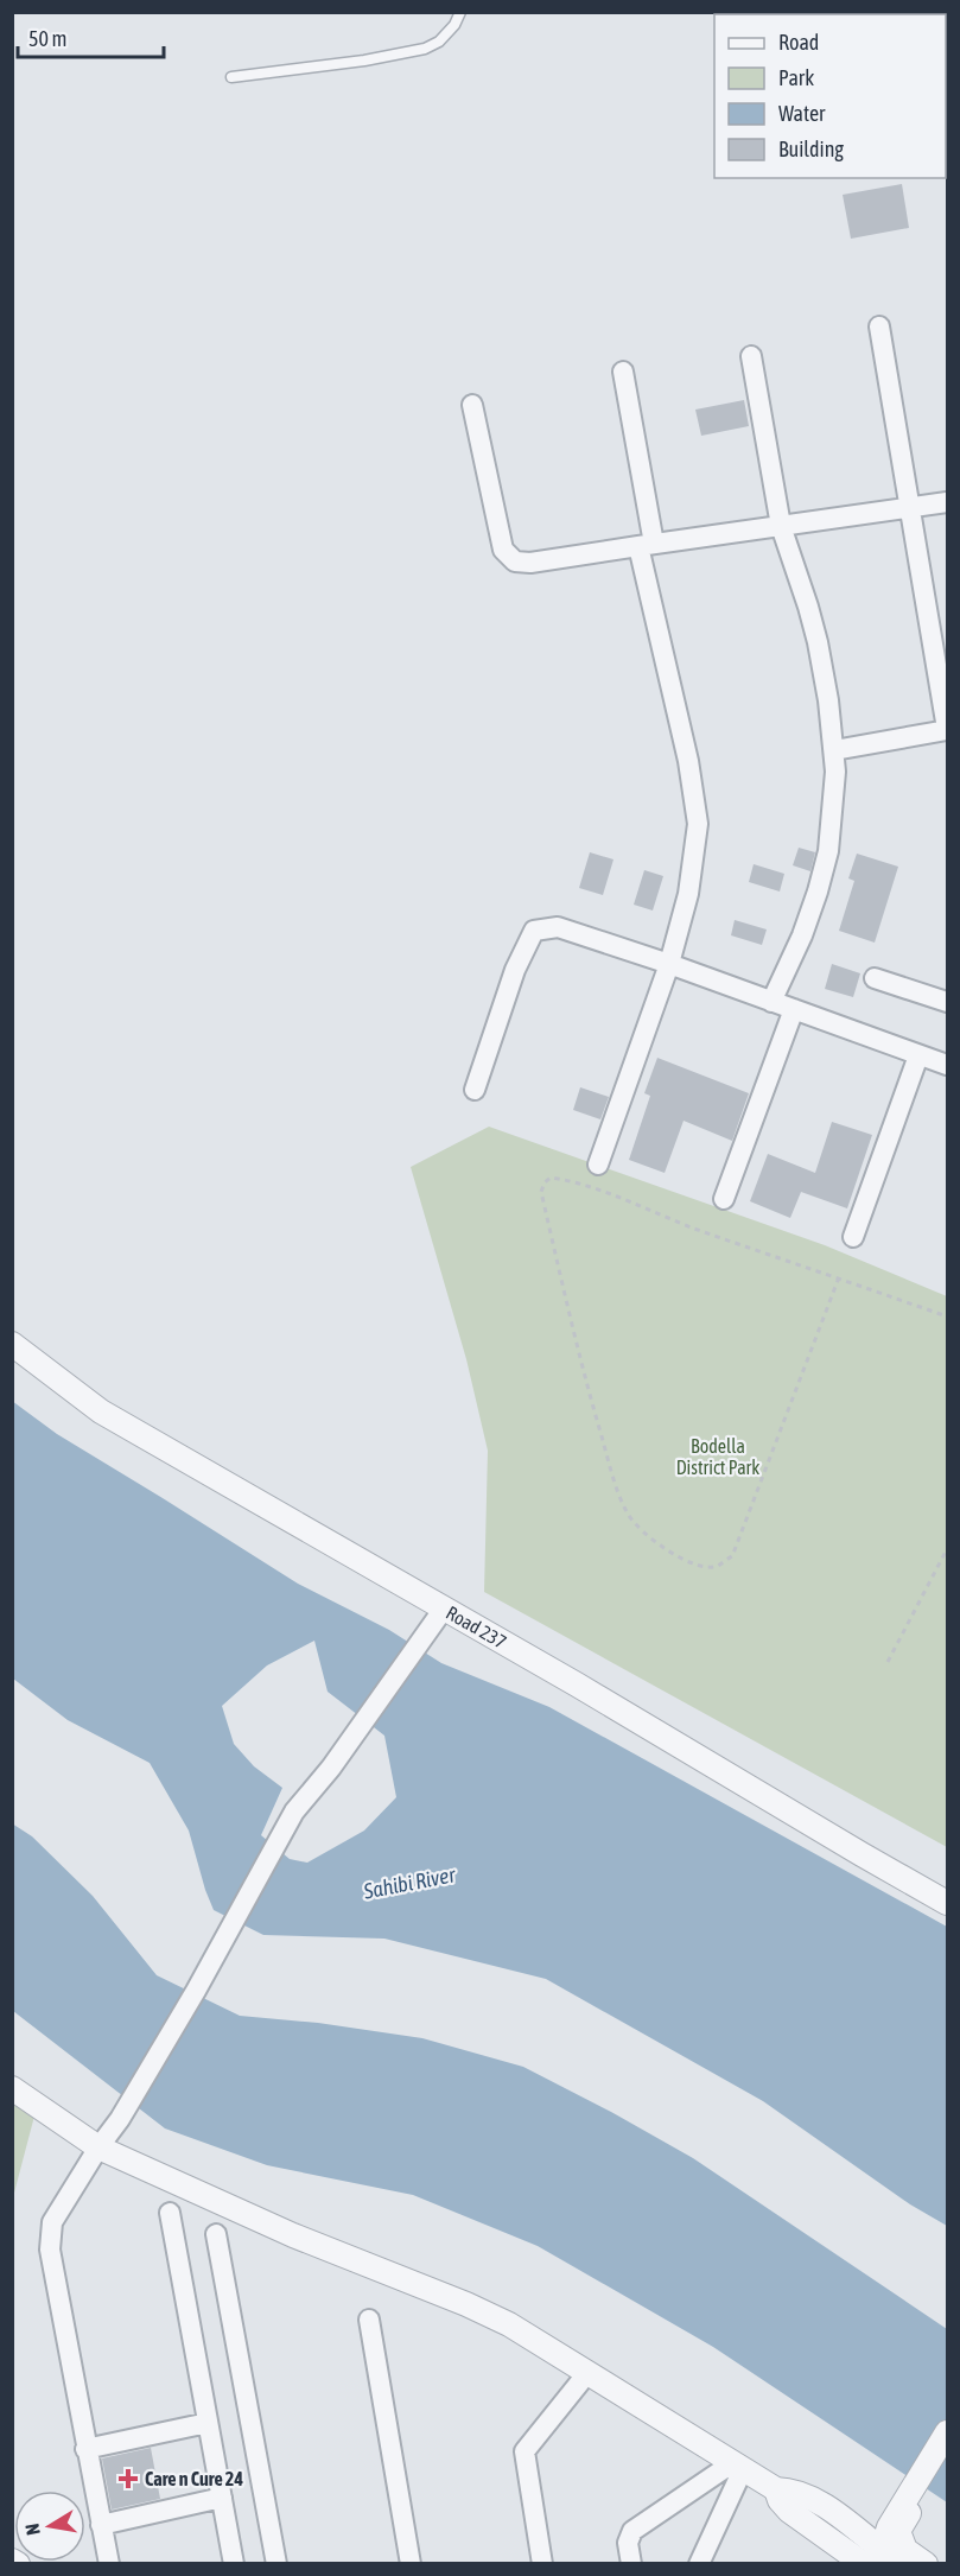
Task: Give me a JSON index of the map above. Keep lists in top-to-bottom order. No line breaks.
{"streets":{"street":["Road 237"]},"water":["Sahibi River"],"parks":["Bodella District Park"],"places":{"health":["Care n Cure 24"]},"legend":["Road","Park","Water","Building"],"scale_bar":"50 m","north":"left"}
